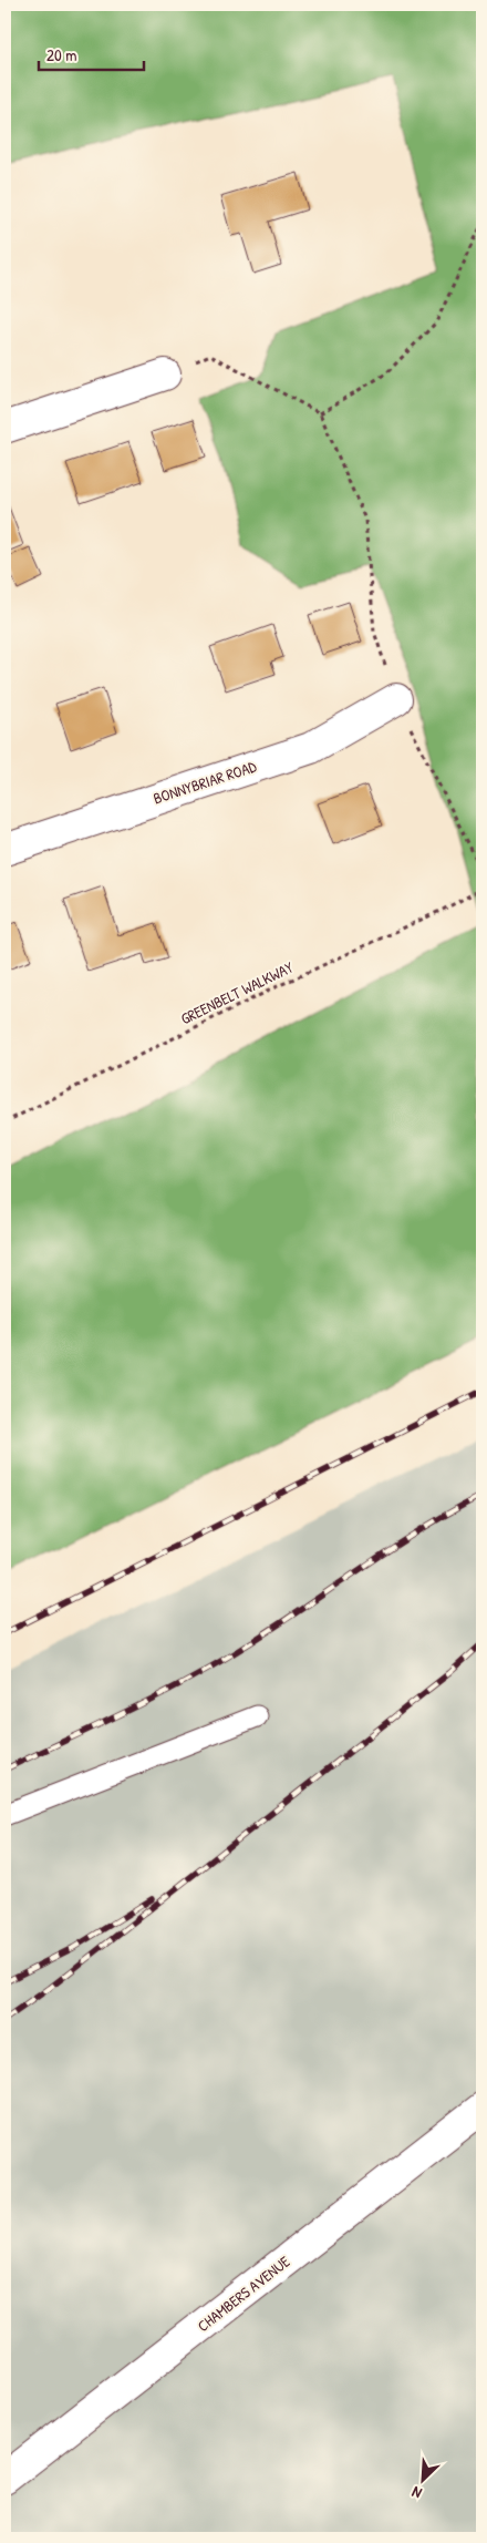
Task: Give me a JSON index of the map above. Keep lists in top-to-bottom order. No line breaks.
{"streets":{"street":["BONNYBRIAR ROAD","CHAMBERS AVENUE"],"path":["GREENBELT WALKWAY"]},"scale_bar":"20 m","north":"bottom left"}
